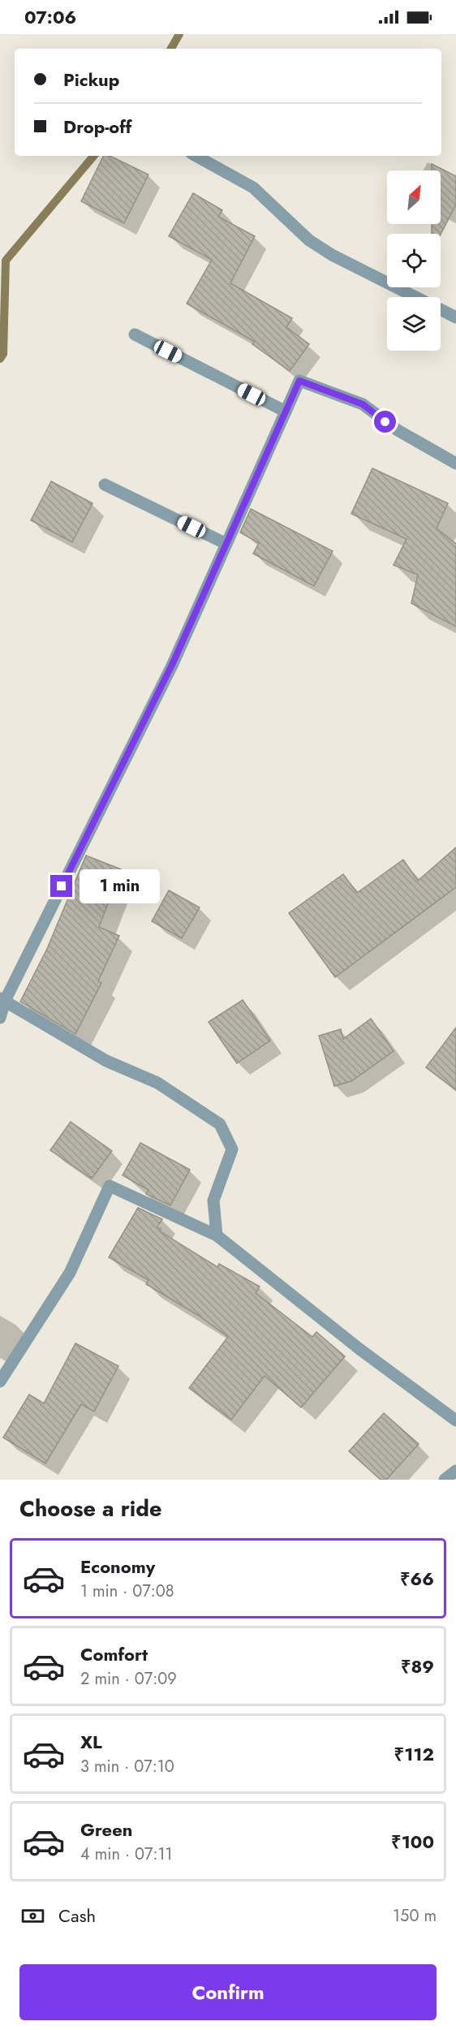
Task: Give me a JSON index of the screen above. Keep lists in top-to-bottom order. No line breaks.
{"north":"top right","page":{"status":"07:06","banner":["Pickup","Drop-off"],"bubble":"1 min","heading":"Choose a ride","list":[{"name":"Economy","note":"1 min · 07:08","value":"₹66"},{"name":"Comfort","note":"2 min · 07:09","value":"₹89"},{"name":"XL","note":"3 min · 07:10","value":"₹112"},{"name":"Green","note":"4 min · 07:11","value":"₹100"}],"pay":["Cash","150 m"],"buttons":"Confirm"}}
